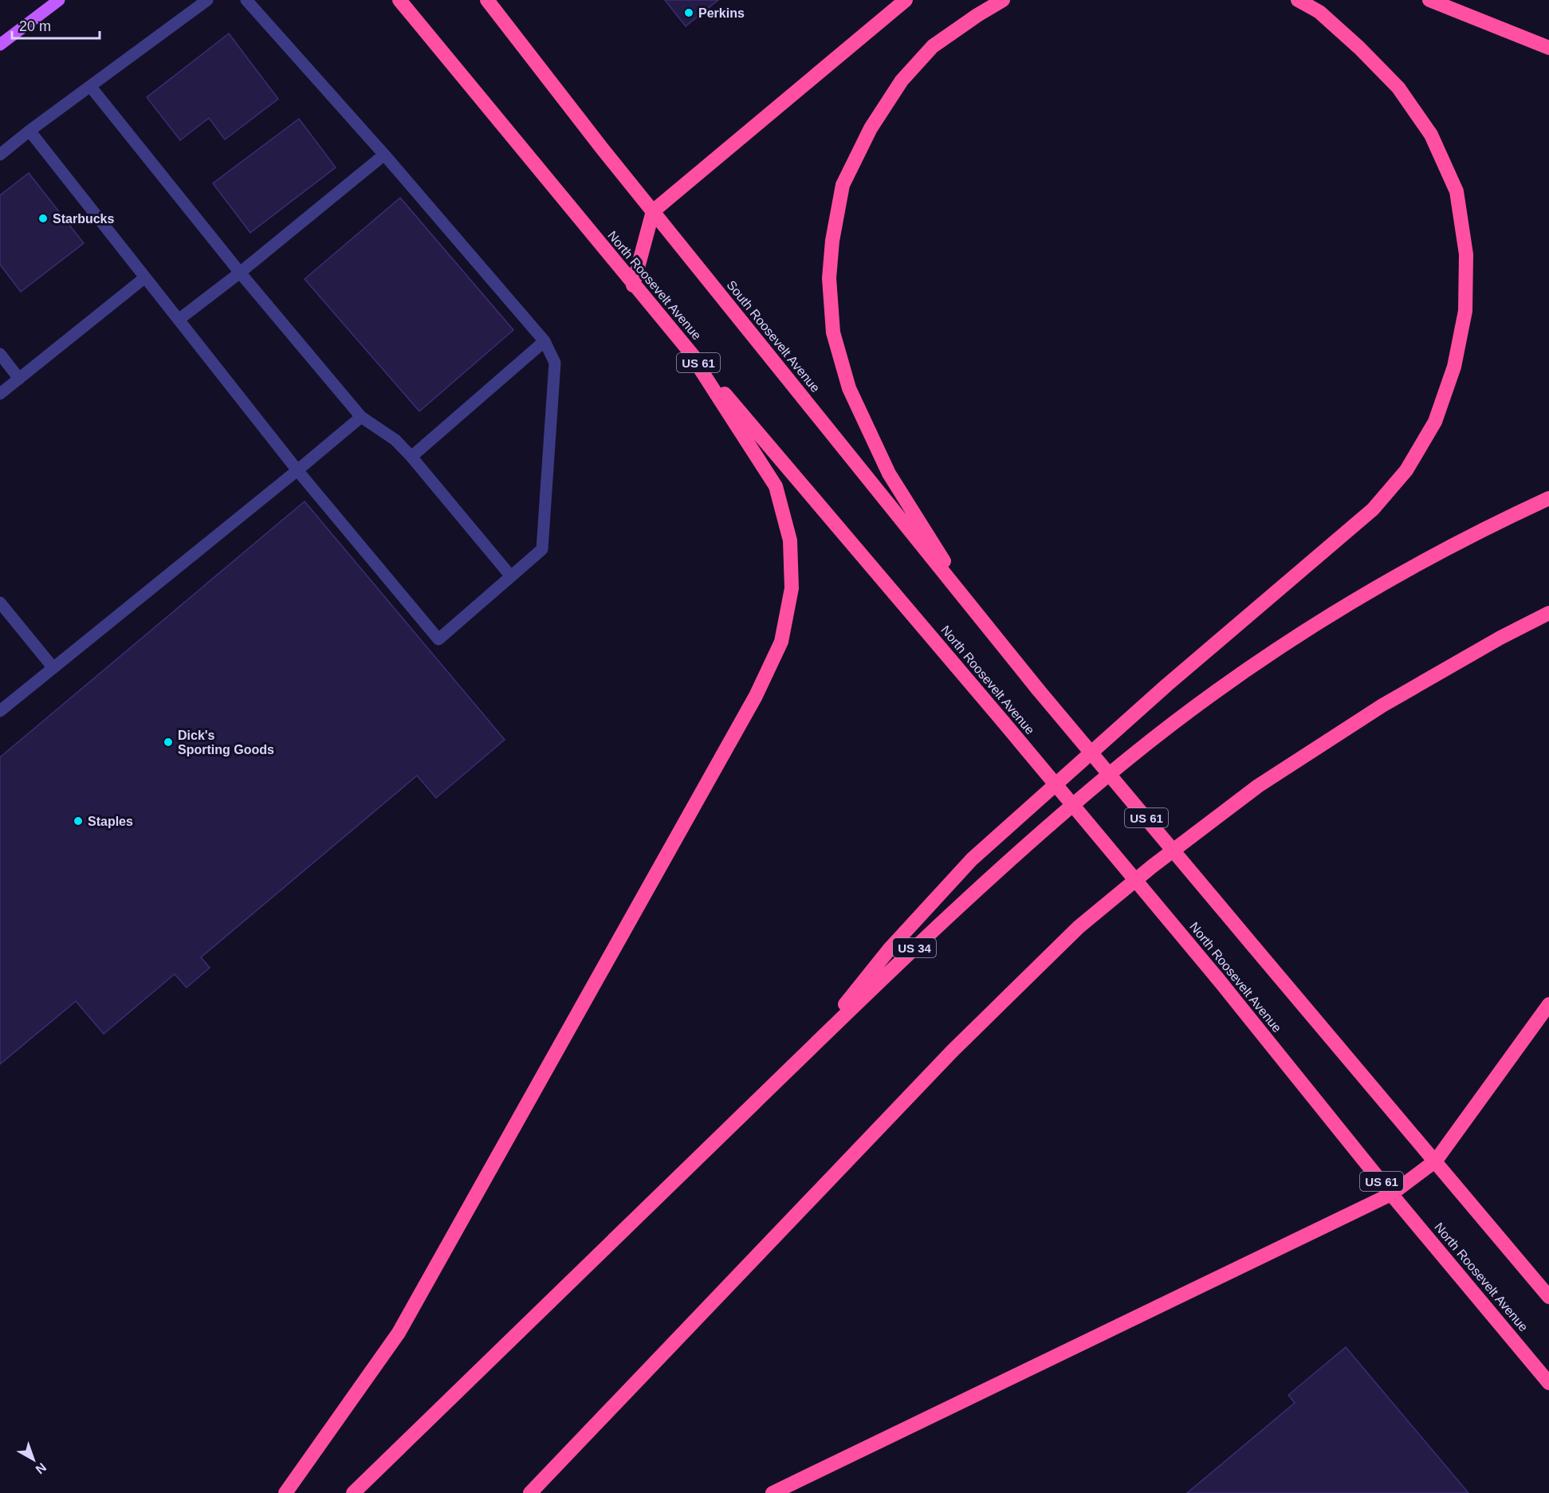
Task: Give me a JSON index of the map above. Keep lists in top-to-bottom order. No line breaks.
{"streets":{"highway":["North Roosevelt Avenue","South Roosevelt Avenue","US 61","US 34"]},"crossings":[["South Roosevelt Avenue","US 61"]],"places":["Perkins","Starbucks","Dick's Sporting Goods","Staples"],"scale_bar":"20 m","north":"bottom right"}
